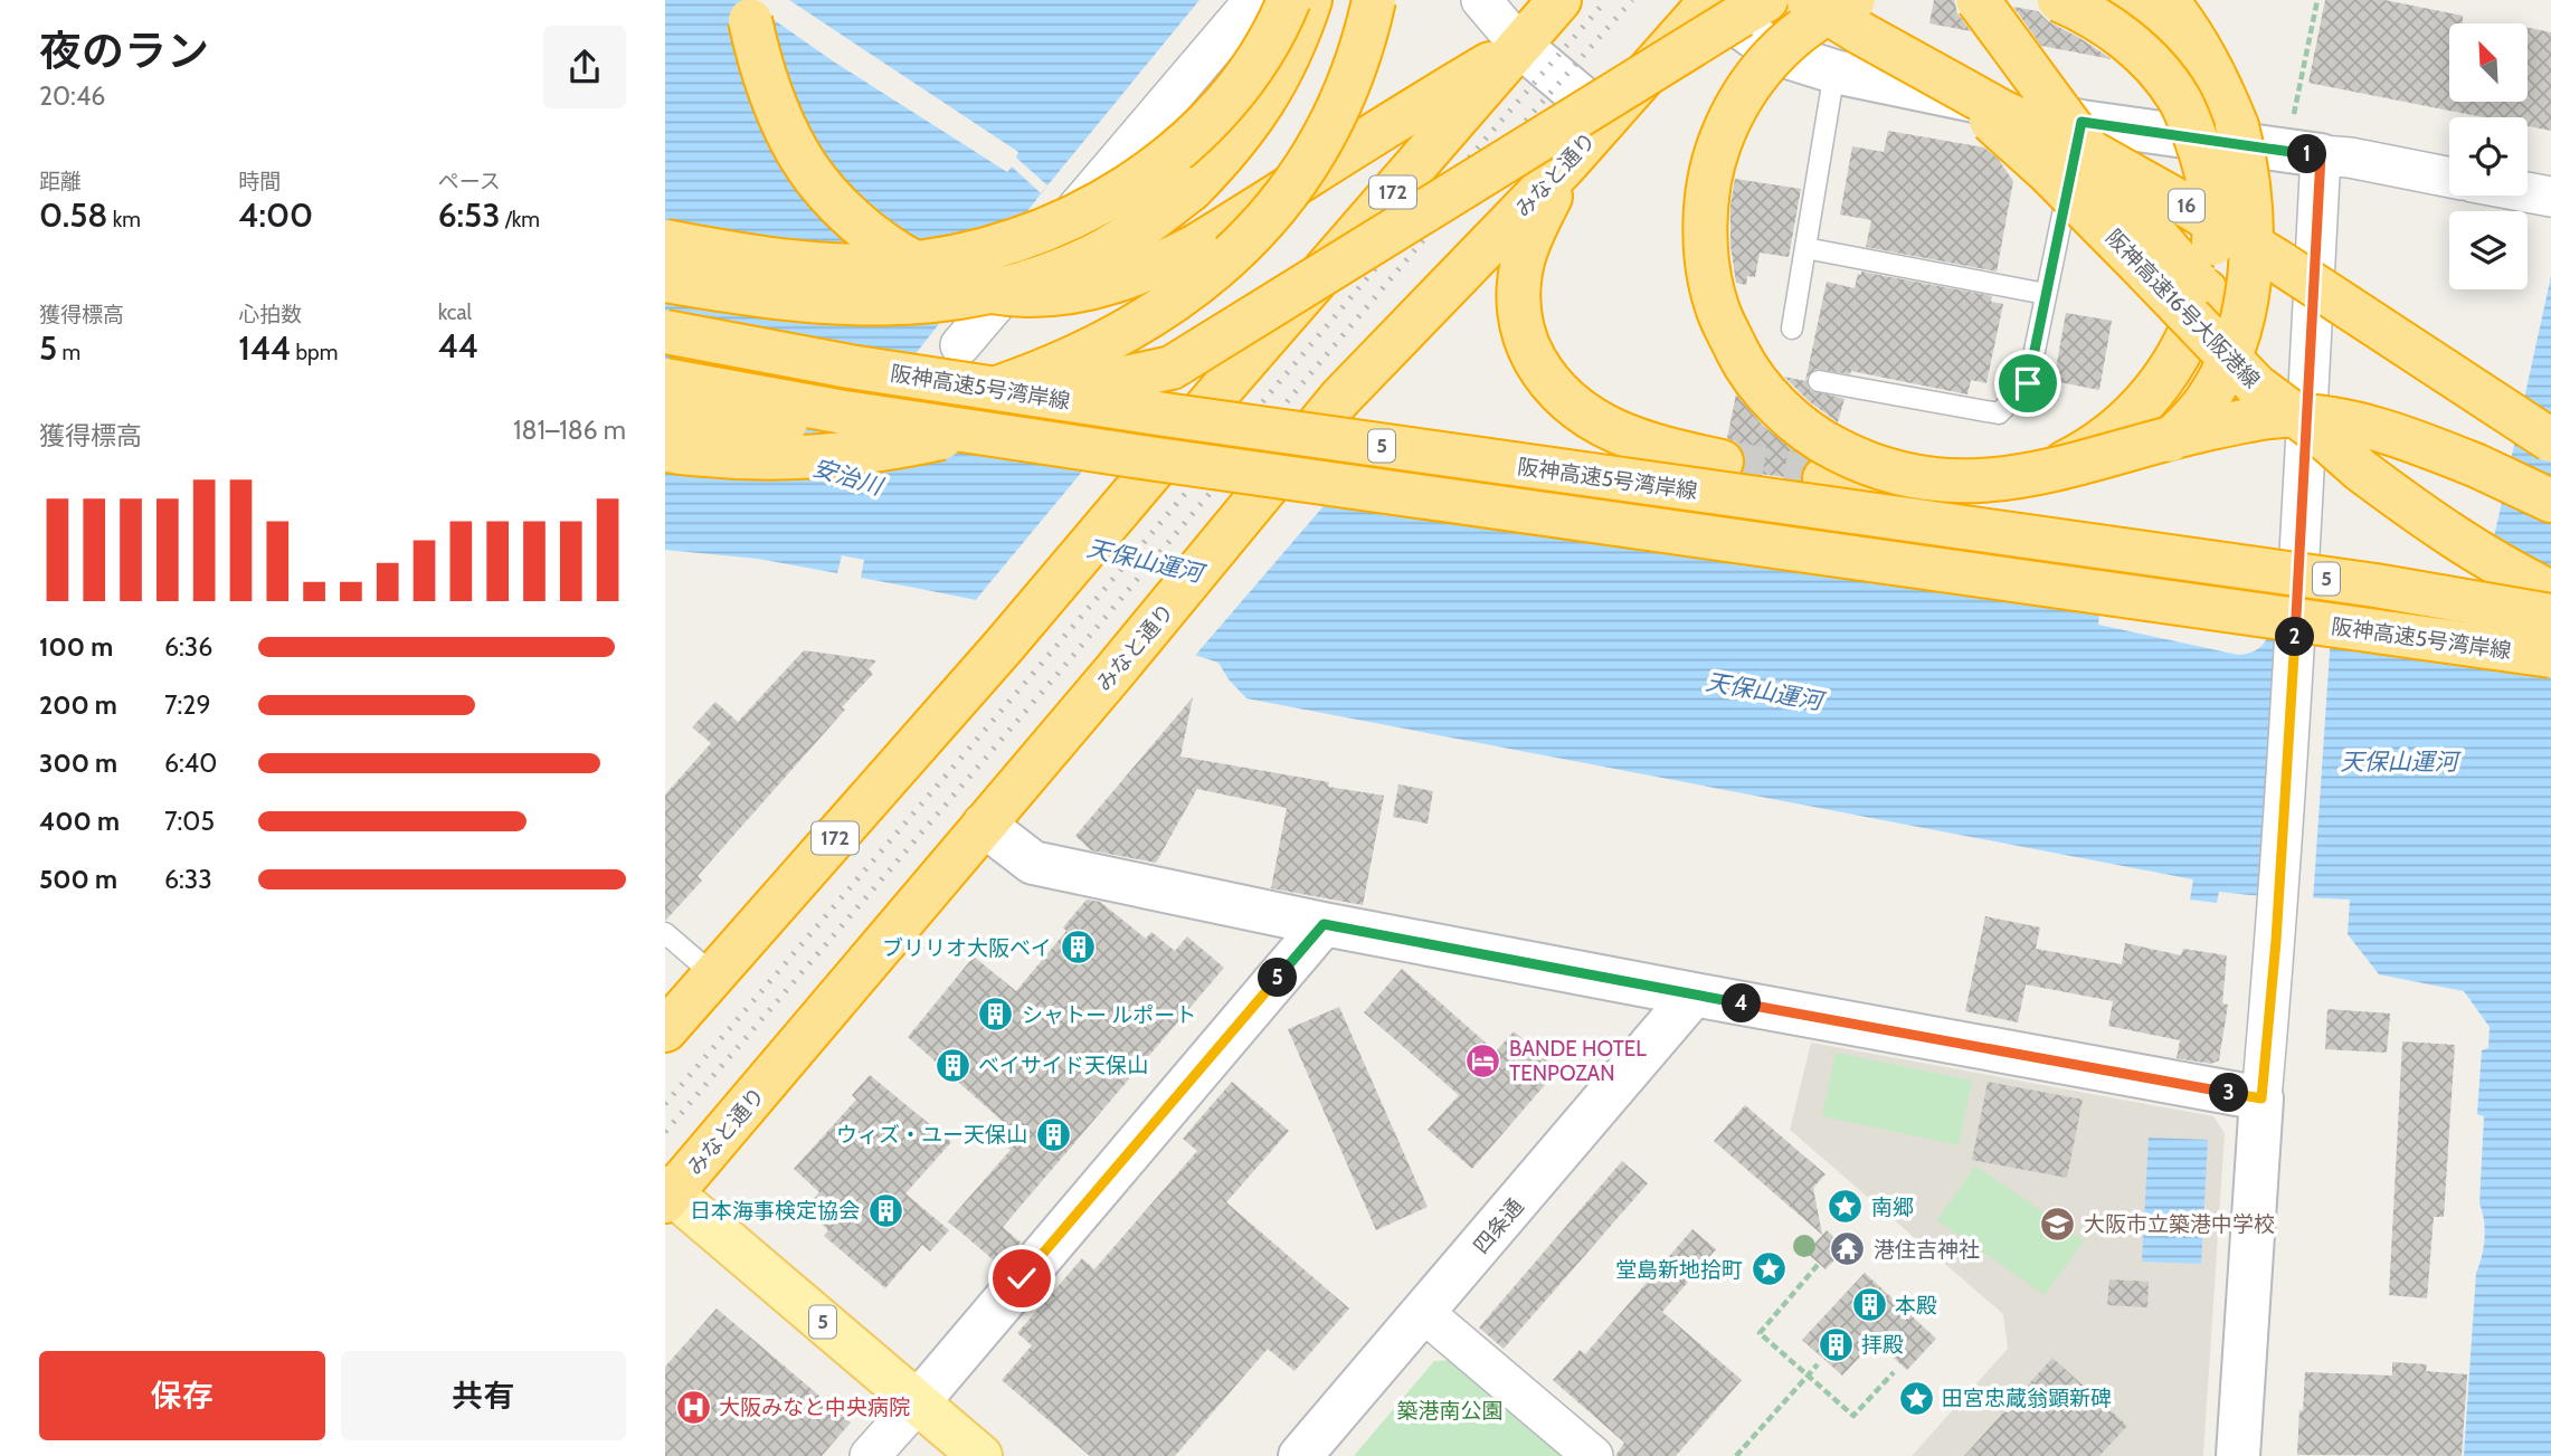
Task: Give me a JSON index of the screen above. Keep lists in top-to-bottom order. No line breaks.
{"streets":{"highway":["みなと通り","172","16","阪神高速16号大阪港線","阪神高速5号湾岸線","5"],"street":["四条通"]},"crossings":[["みなと通り","5"]],"water":["安治川","天保山運河"],"parks":["築港南公園"],"places":{"building":["ブリリオ大阪ベイ","シャトー ルポート","ベイサイド天保山","ウィズ・ユー天保山","日本海事検定協会","本殿","拝殿"],"hotel":["BANDE HOTEL TENPOZAN"],"place":["南郷","堂島新地拾町","田宮忠蔵翁顕新碑"],"school or university":["大阪市立築港中学校"],"temple":["港住吉神社"],"hospital":["大阪みなと中央病院"]},"north":"top left","page":{"heading":["夜のラン","20:46"],"stats":[["距離","0.58 km"],["時間","4:00"],["ペース","6:53 /km"],["獲得標高","5 m"],["心拍数","144 bpm"],["kcal","44"]],"pins":["1","2","5","4","3"],"chart":["獲得標高","181–186 m"],"list":[{"name":"100 m","note":"6:36"},{"name":"200 m","note":"7:29"},{"name":"300 m","note":"6:40"},{"name":"400 m","note":"7:05"},{"name":"500 m","note":"6:33"}],"buttons":["保存","共有"]}}
